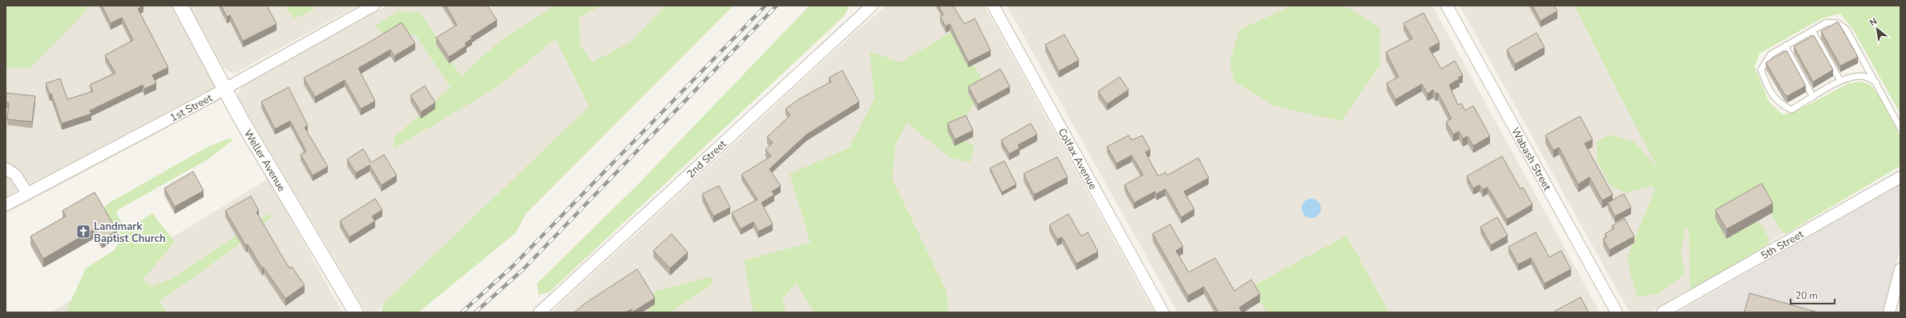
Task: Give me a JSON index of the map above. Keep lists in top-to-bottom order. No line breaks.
{"streets":{"street":["1st Street","2nd Street","Colfax Avenue","Wabash Street","Weller Avenue","5th Street"]},"crossings":[["1st Street","Weller Avenue"]],"places":{"church":["Landmark Baptist Church"]},"scale_bar":"20 m","north":"top left"}
